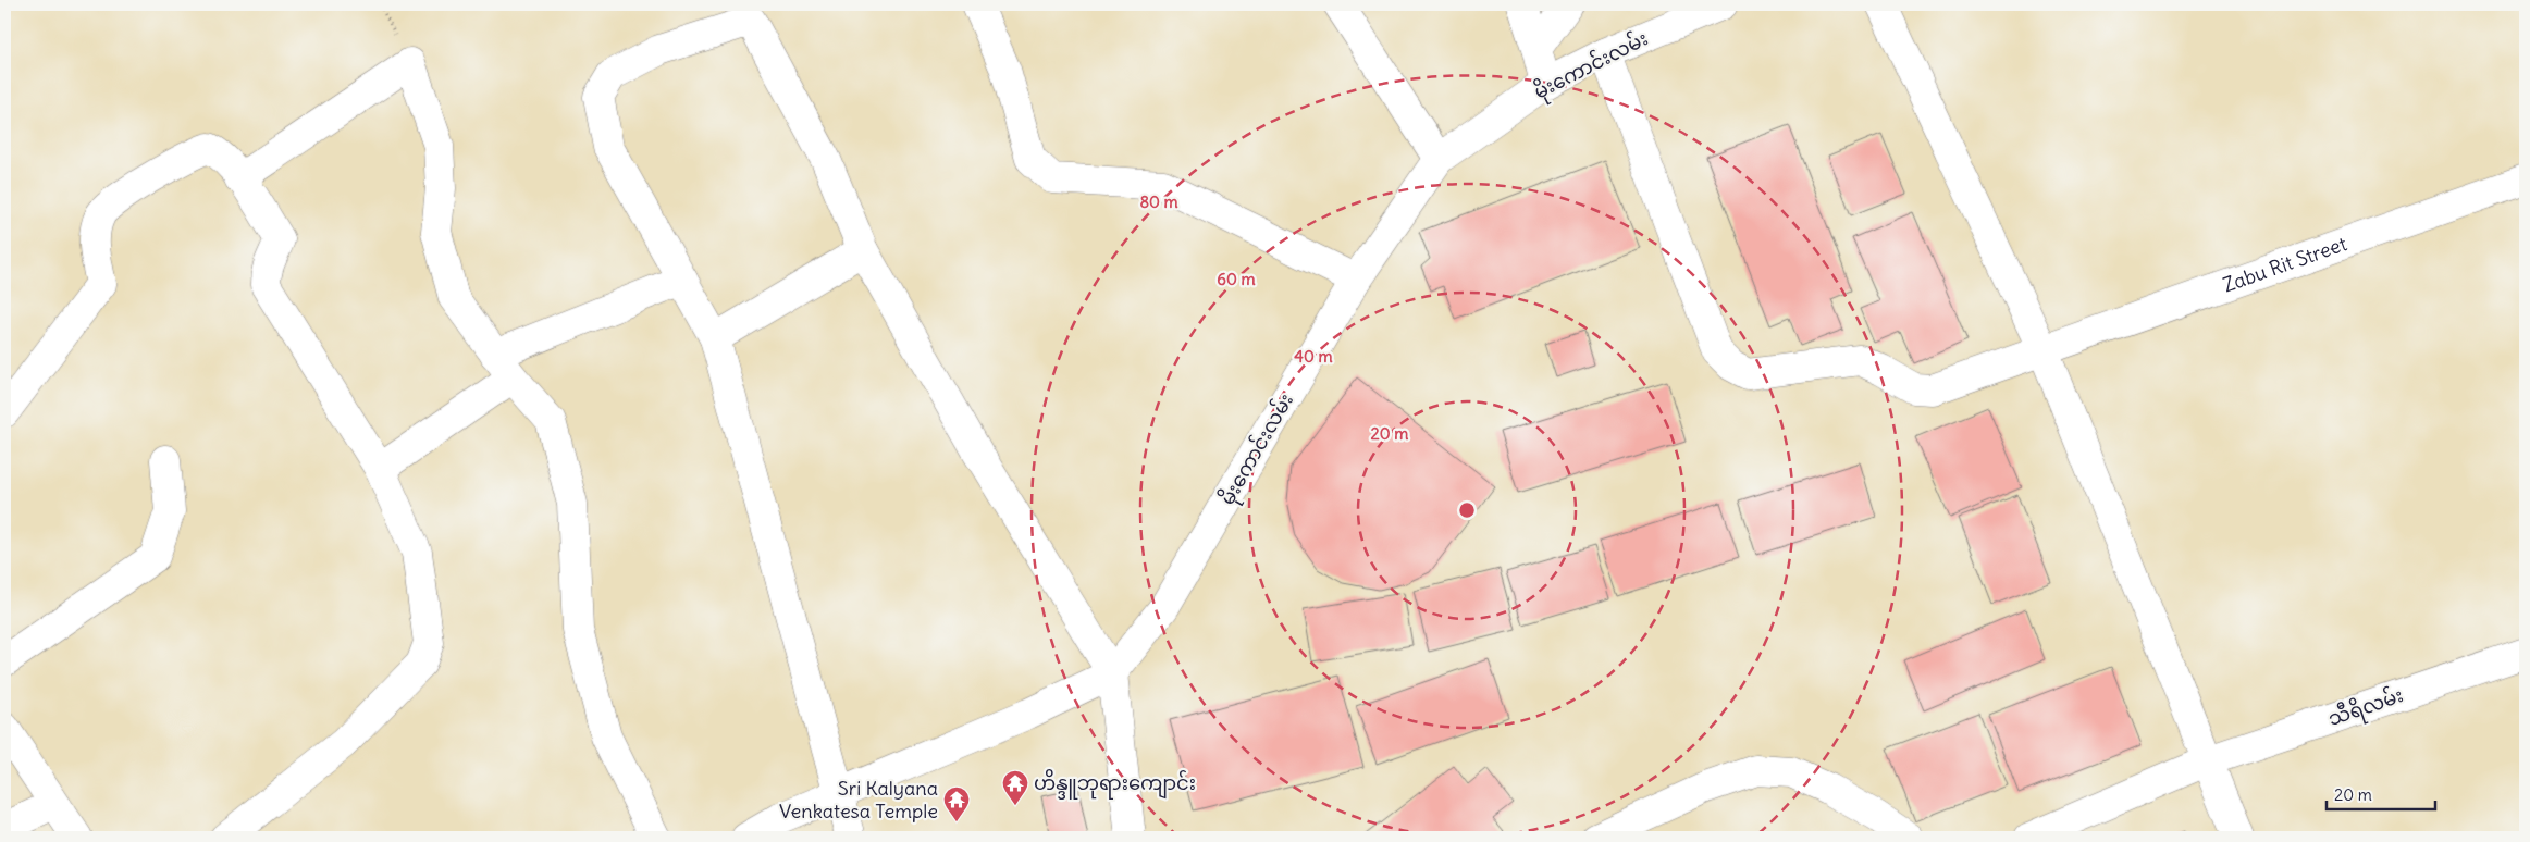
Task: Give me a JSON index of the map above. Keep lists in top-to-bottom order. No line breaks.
{"streets":{"street":["မိုးကောင်းလမ်း","Zabu Rit Street","သီရိလမ်း"]},"crossings":[["မိုးကောင်းလမ်း","Zabu Rit Street"]],"places":{"temple":["ဟိန္ဒူဘုရားကျောင်း","Sri Kalyana Venkatesa Temple"]},"scale_bar":"20 m","rings":["80 m","60 m","40 m","20 m"]}
